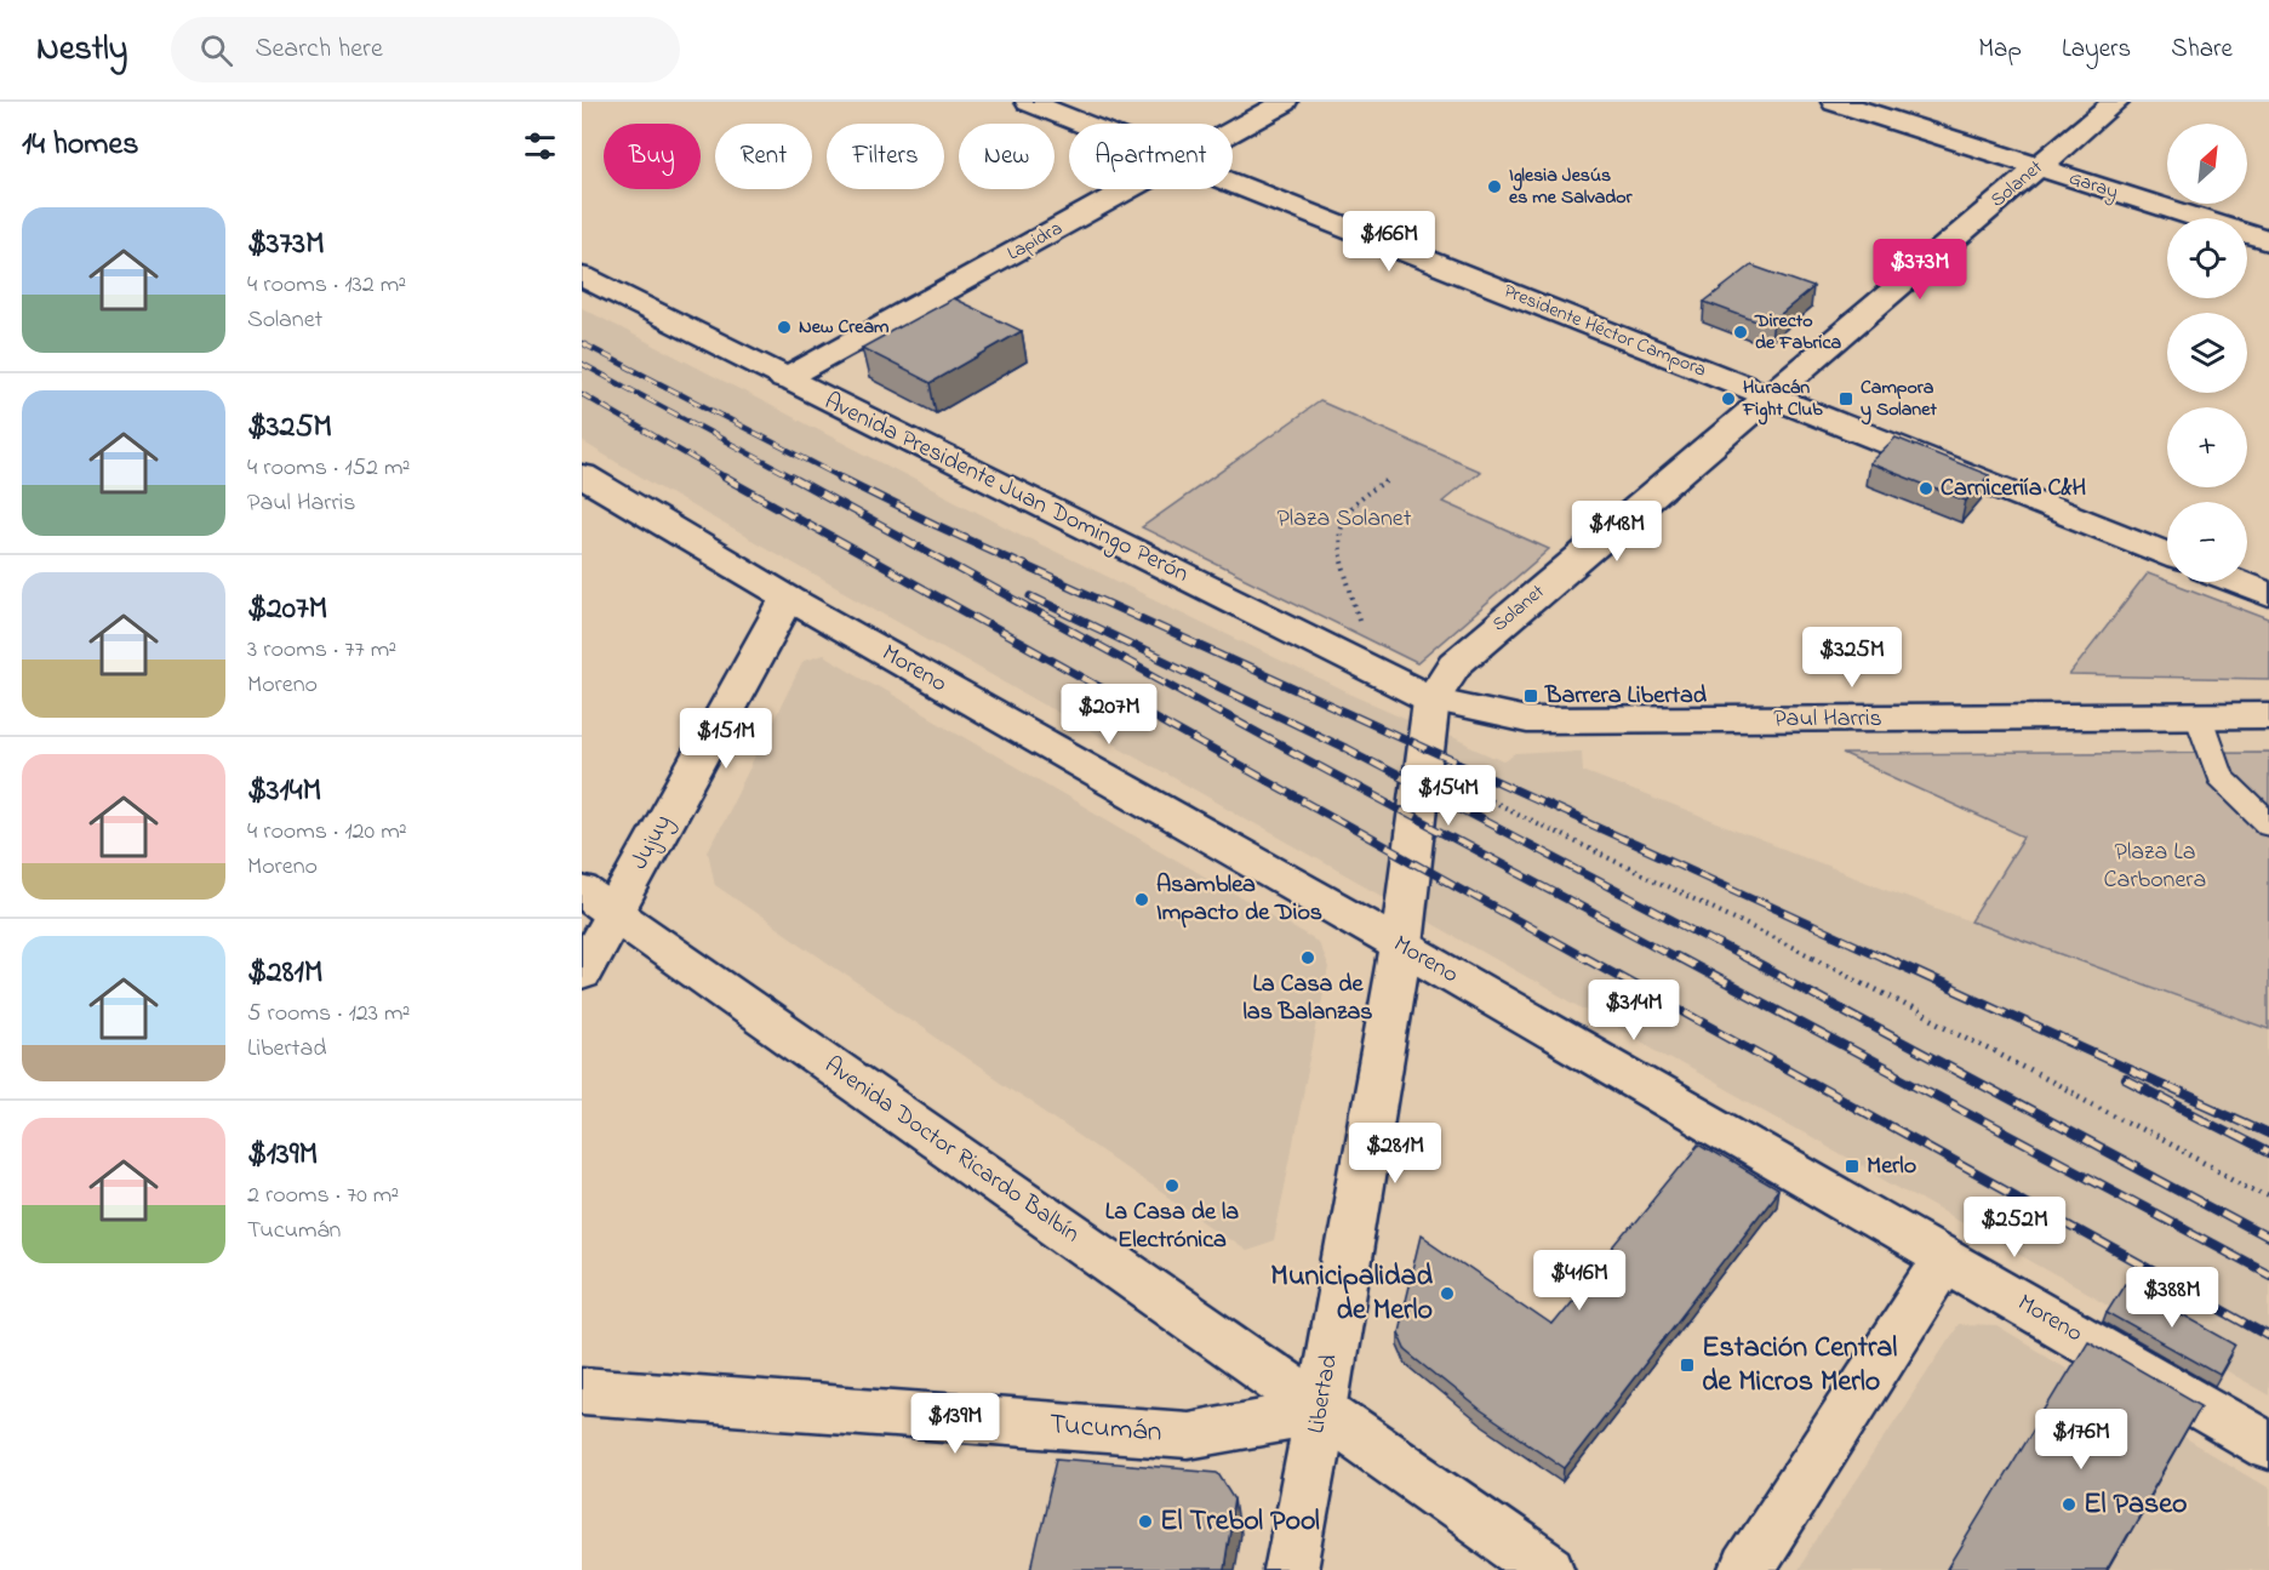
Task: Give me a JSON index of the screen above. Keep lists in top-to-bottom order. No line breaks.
{"streets":{"street":["Solanet","Garay","Lapidra","Presidente Héctor Campora","Avenida Presidente Juan Domingo Perón","Moreno","Paul Harris","Jujuy","Avenida Doctor Ricardo Balbín","Libertad","Tucumán"]},"crossings":[["Solanet","Garay"],["Solanet","Presidente Héctor Campora"],["Solanet","Avenida Presidente Juan Domingo Perón"],["Solanet","Paul Harris"],["Solanet","Libertad"],["Lapidra","Avenida Presidente Juan Domingo Perón"],["Avenida Presidente Juan Domingo Perón","Paul Harris"],["Avenida Presidente Juan Domingo Perón","Libertad"],["Moreno","Jujuy"],["Moreno","Libertad"],["Paul Harris","Libertad"],["Jujuy","Avenida Doctor Ricardo Balbín"],["Avenida Doctor Ricardo Balbín","Libertad"],["Avenida Doctor Ricardo Balbín","Tucumán"],["Libertad","Tucumán"]],"parks":["Plaza Solanet","Plaza La Carbonera"],"places":{"other":["Iglesia Jesús es me Salvador","New Cream","Directo de Fabrica","Huracán Fight Club","Carniceriía C&H","Asamblea Impacto de Dios","La Casa de las Balanzas","La Casa de la Electrónica","Municipalidad de Merlo","El Paseo","El Trebol Pool"],"transit":["Campora y Solanet","Barrera Libertad","Merlo","Estación Central de Micros Merlo"]},"north":"top right","page":{"header":"Nestly","search":"Search here","nav":["Map","Layers","Share"],"heading":"14 homes","map_buttons":["+","−"],"chip":["Buy","Rent","Filters","New","Apartment"],"list":[{"name":"$373M","note":"4 rooms · 132 m² · Solanet"},{"name":"$325M","note":"4 rooms · 152 m² · Paul Harris"},{"name":"$207M","note":"3 rooms · 77 m² · Moreno"},{"name":"$314M","note":"4 rooms · 120 m² · Moreno"},{"name":"$281M","note":"5 rooms · 123 m² · Libertad"},{"name":"$139M","note":"2 rooms · 70 m² · Tucumán"}],"price":["$166M","$373M","$148M","$325M","$207M","$151M","$154M","$314M","$281M","$252M","$416M","$388M","$139M","$176M"]}}
